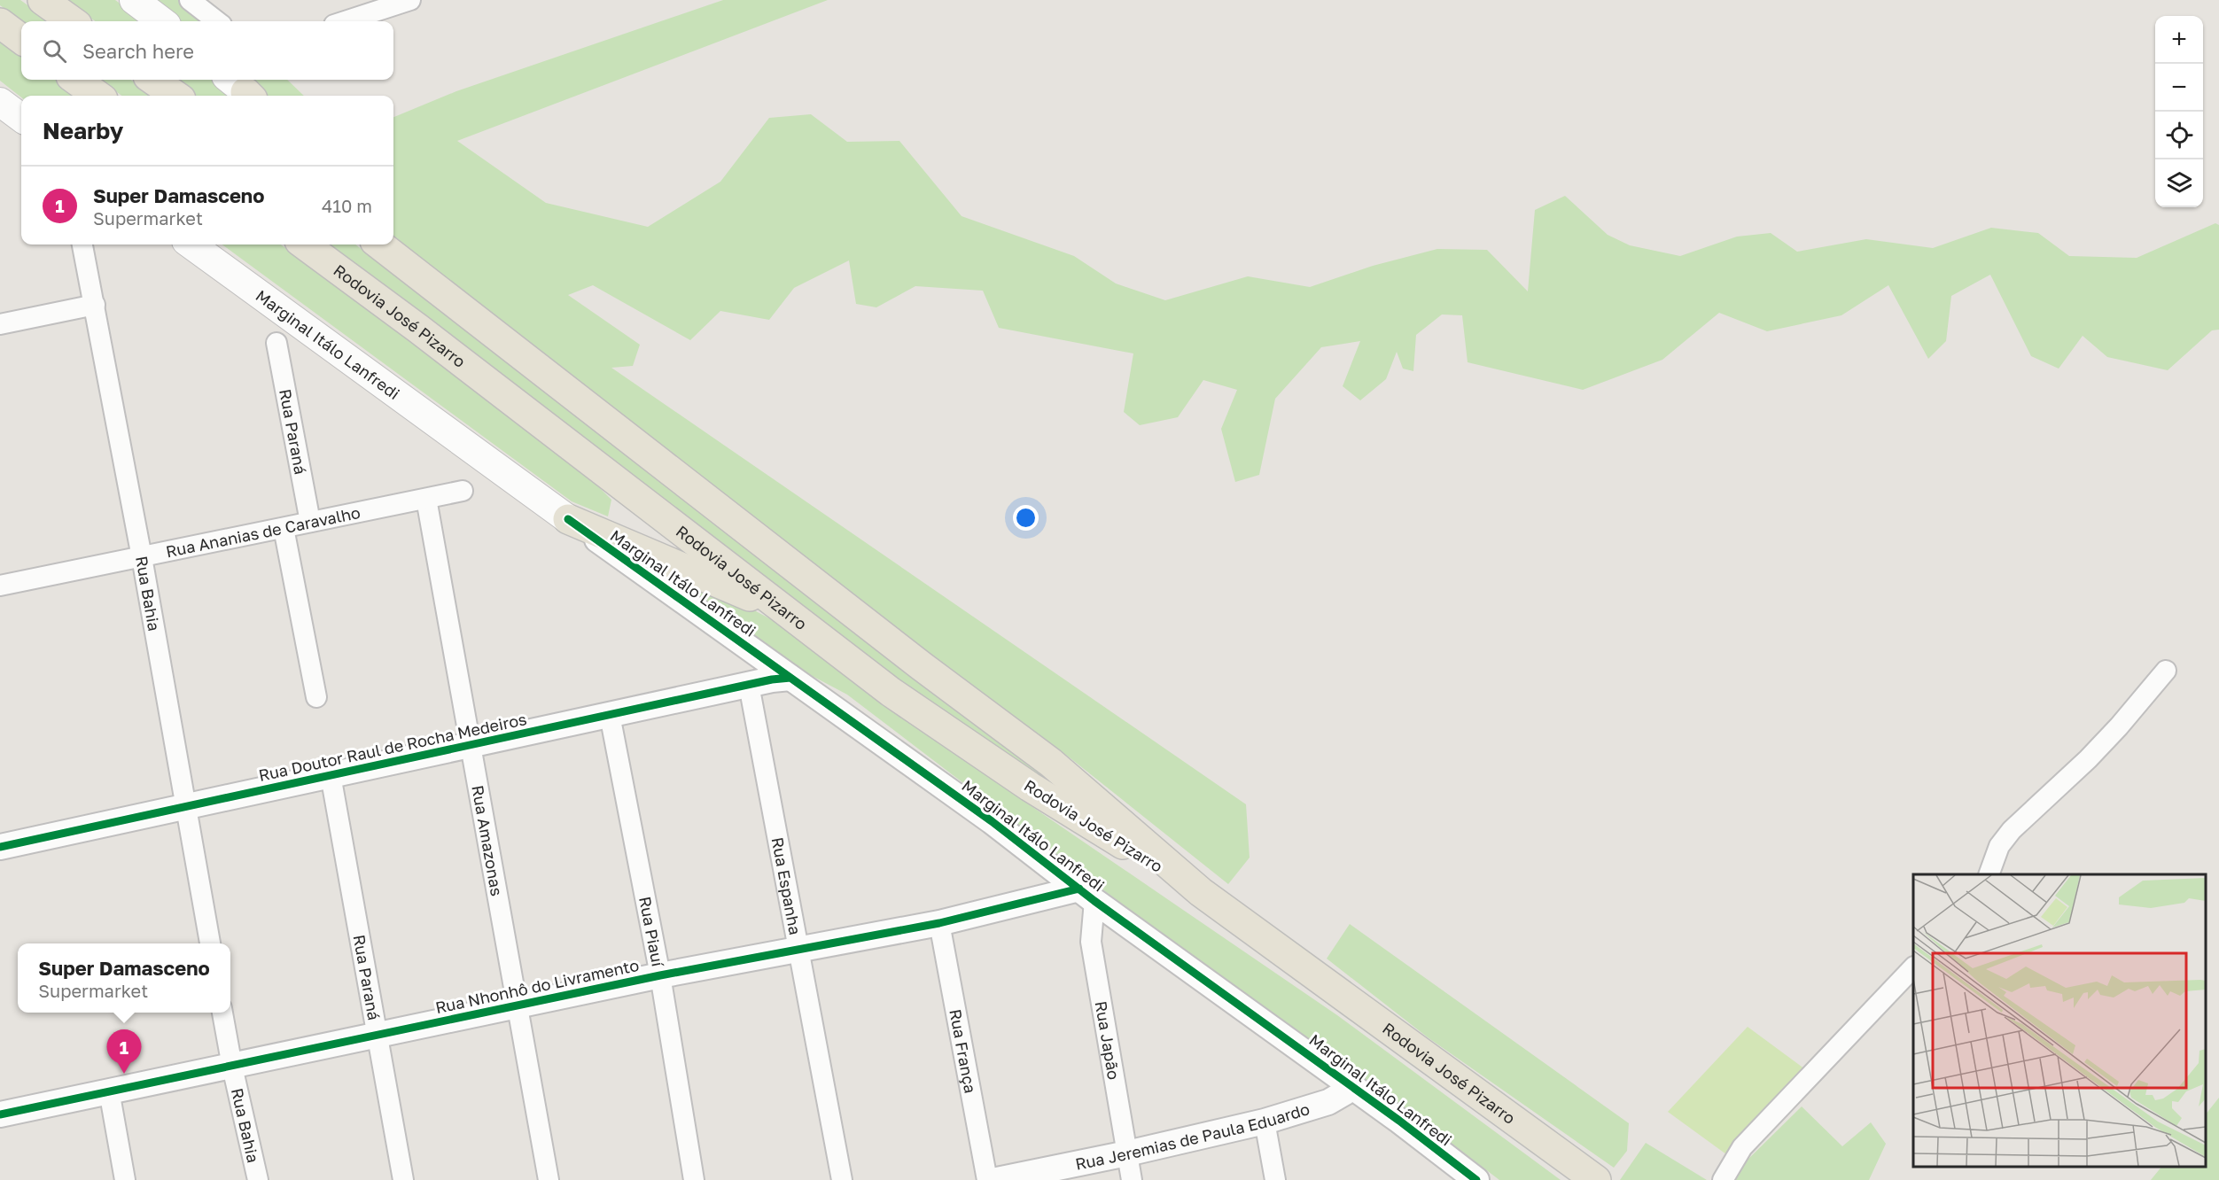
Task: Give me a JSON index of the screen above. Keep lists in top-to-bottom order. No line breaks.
{"streets":{"main road":["Rodovia José Pizarro","Marginal Itálo Lanfredi"],"street":["Rua Paraná","Rua Ananias de Caravalho","Rua Bahia","Rua Doutor Raul de Rocha Medeiros","Rua Amazonas","Rua Espanha","Rua Piauí","Rua Nhonhô do Livramento","Rua Japão","Rua França","Rua Jeremias de Paula Eduardo"]},"crossings":[["Marginal Itálo Lanfredi","Rua Doutor Raul de Rocha Medeiros"],["Marginal Itálo Lanfredi","Rua Nhonhô do Livramento"],["Marginal Itálo Lanfredi","Rua Japão"],["Marginal Itálo Lanfredi","Rua Jeremias de Paula Eduardo"],["Rua Paraná","Rua Ananias de Caravalho"],["Rua Paraná","Rua Doutor Raul de Rocha Medeiros"],["Rua Paraná","Rua Nhonhô do Livramento"],["Rua Ananias de Caravalho","Rua Bahia"],["Rua Ananias de Caravalho","Rua Amazonas"],["Rua Bahia","Rua Doutor Raul de Rocha Medeiros"],["Rua Bahia","Rua Nhonhô do Livramento"],["Rua Doutor Raul de Rocha Medeiros","Rua Amazonas"],["Rua Doutor Raul de Rocha Medeiros","Rua Espanha"],["Rua Doutor Raul de Rocha Medeiros","Rua Piauí"],["Rua Amazonas","Rua Nhonhô do Livramento"],["Rua Espanha","Rua Nhonhô do Livramento"],["Rua Piauí","Rua Nhonhô do Livramento"],["Rua Nhonhô do Livramento","Rua Japão"],["Rua Nhonhô do Livramento","Rua França"],["Rua Japão","Rua Jeremias de Paula Eduardo"]],"page":{"map_buttons":["+","−"],"search":"Search here","heading":"Nearby","list":[{"mark":"1","name":"Super Damasceno","note":"Supermarket","value":"410 m"}],"popup":["Super Damasceno","Supermarket"],"pins":"1"}}
